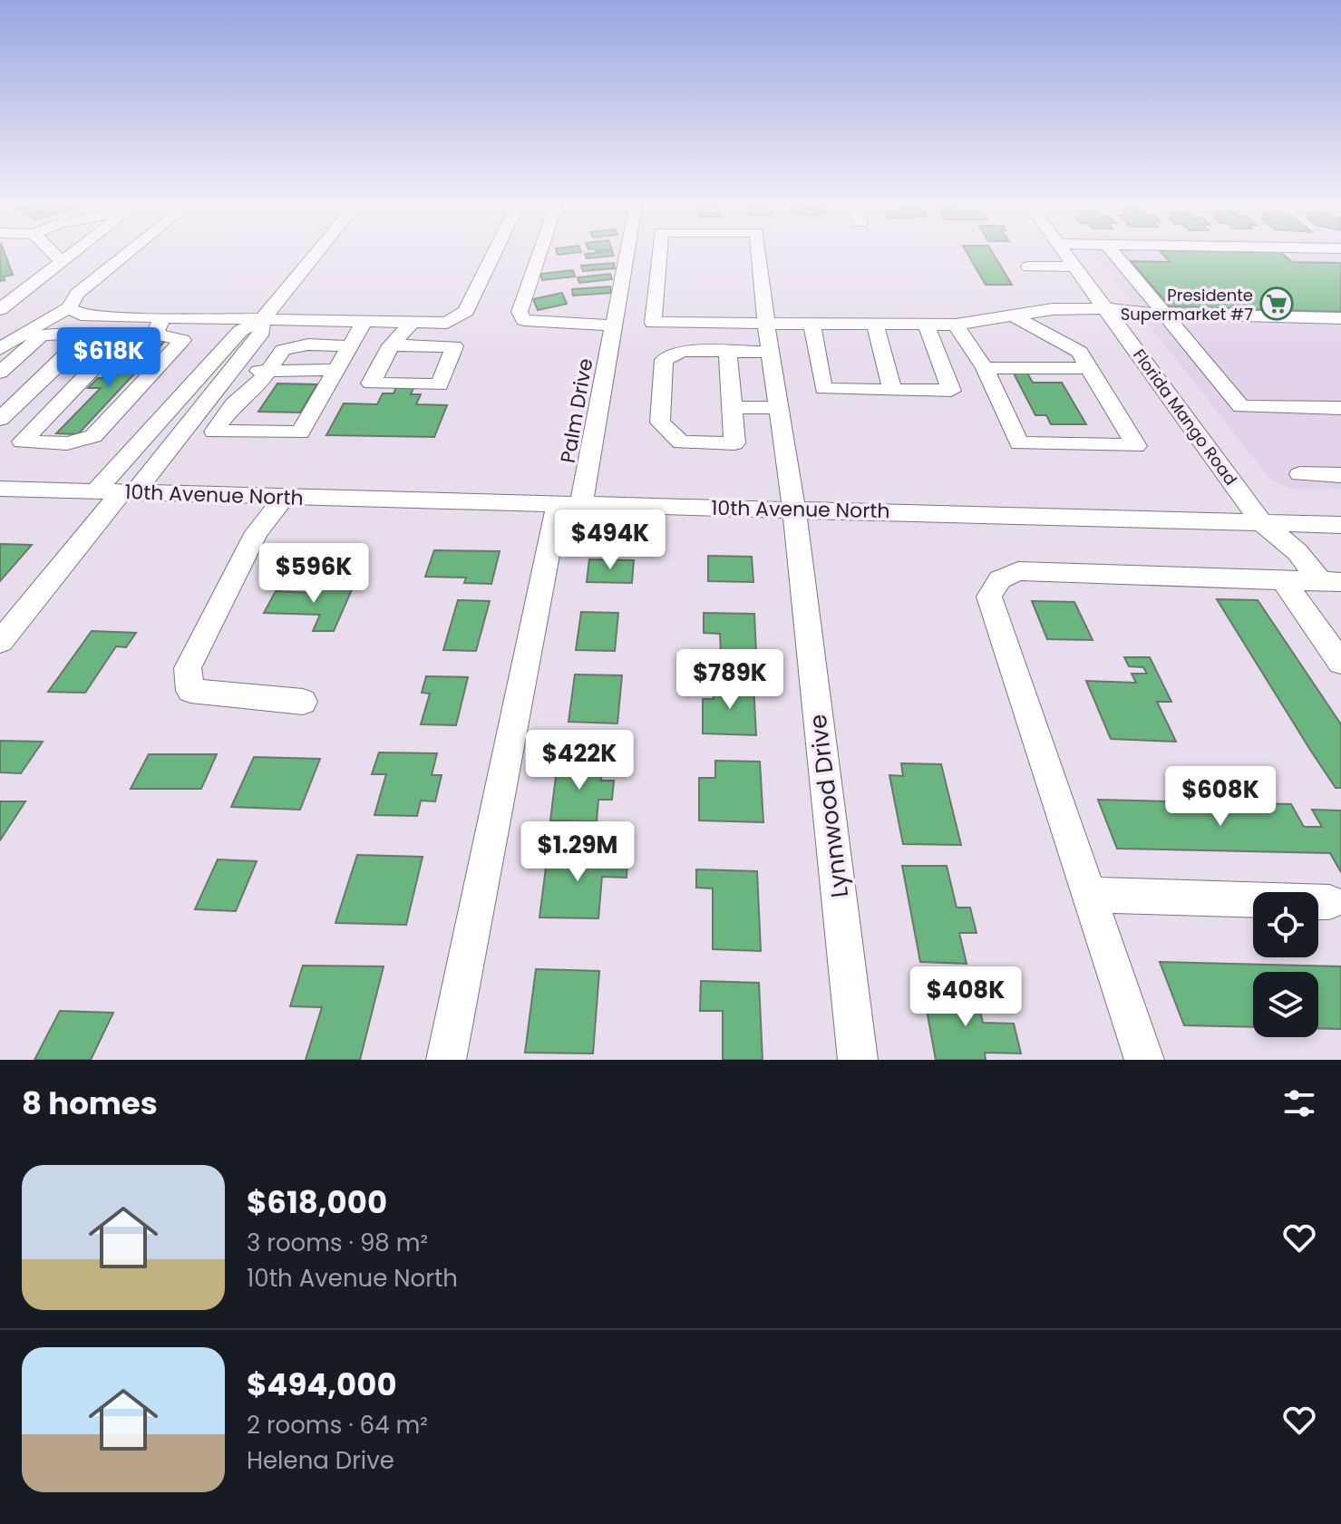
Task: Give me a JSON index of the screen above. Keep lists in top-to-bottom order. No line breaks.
{"streets":{"street":["Palm Drive","Florida Mango Road","10th Avenue North","Lynnwood Drive"]},"crossings":[["Palm Drive","10th Avenue North"],["Florida Mango Road","10th Avenue North"],["10th Avenue North","Lynnwood Drive"]],"places":{"supermarket":["Presidente Supermarket #7"]},"page":{"price":["$618K","$494K","$596K","$789K","$422K","$608K","$1.29M","$408K"],"heading":"8 homes","list":[{"name":"$618,000","note":"3 rooms · 98 m² · 10th Avenue North"},{"name":"$494,000","note":"2 rooms · 64 m² · Helena Drive"}]}}
